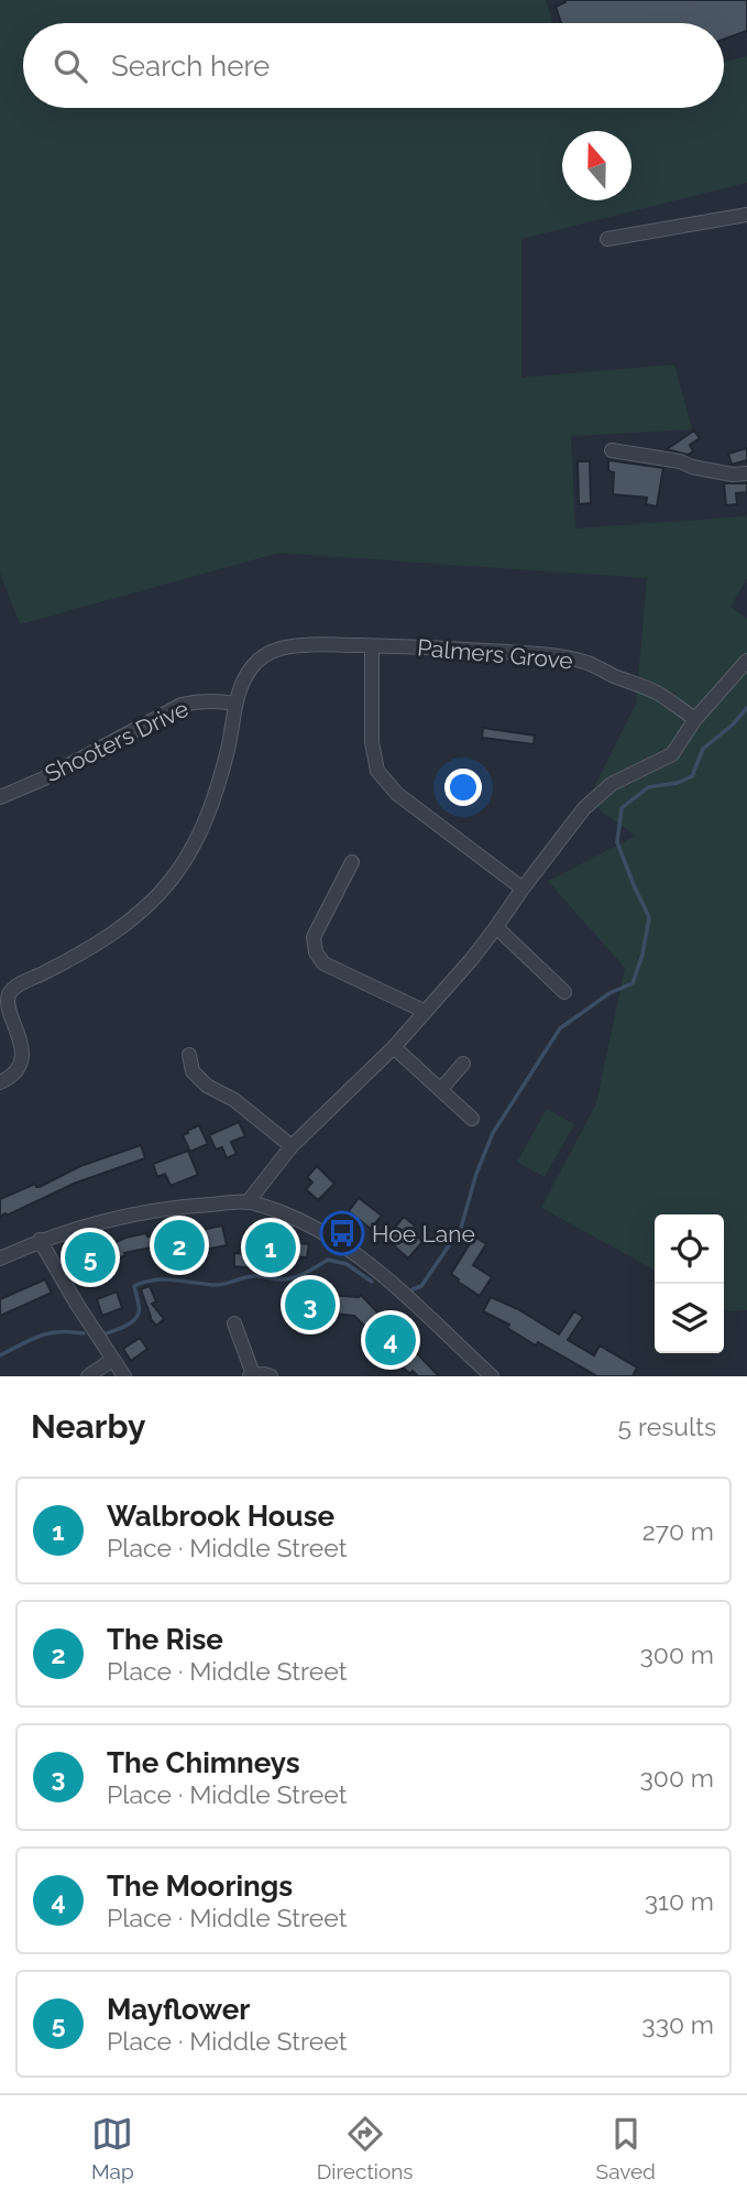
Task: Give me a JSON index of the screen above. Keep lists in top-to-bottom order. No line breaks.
{"streets":{"street":["Palmers Grove","Shooters Drive"]},"crossings":[["Palmers Grove","Shooters Drive"]],"places":{"bus stop":["Hoe Lane"]},"north":"top","page":{"search":"Search here","pins":["2","1","5","3","4"],"heading":["Nearby","5 results"],"list":[{"mark":"1","name":"Walbrook House","note":"Place · Middle Street","value":"270 m"},{"mark":"2","name":"The Rise","note":"Place · Middle Street","value":"300 m"},{"mark":"3","name":"The Chimneys","note":"Place · Middle Street","value":"300 m"},{"mark":"4","name":"The Moorings","note":"Place · Middle Street","value":"310 m"},{"mark":"5","name":"Mayflower","note":"Place · Middle Street","value":"330 m"}],"nav":["Map","Directions","Saved"]}}
